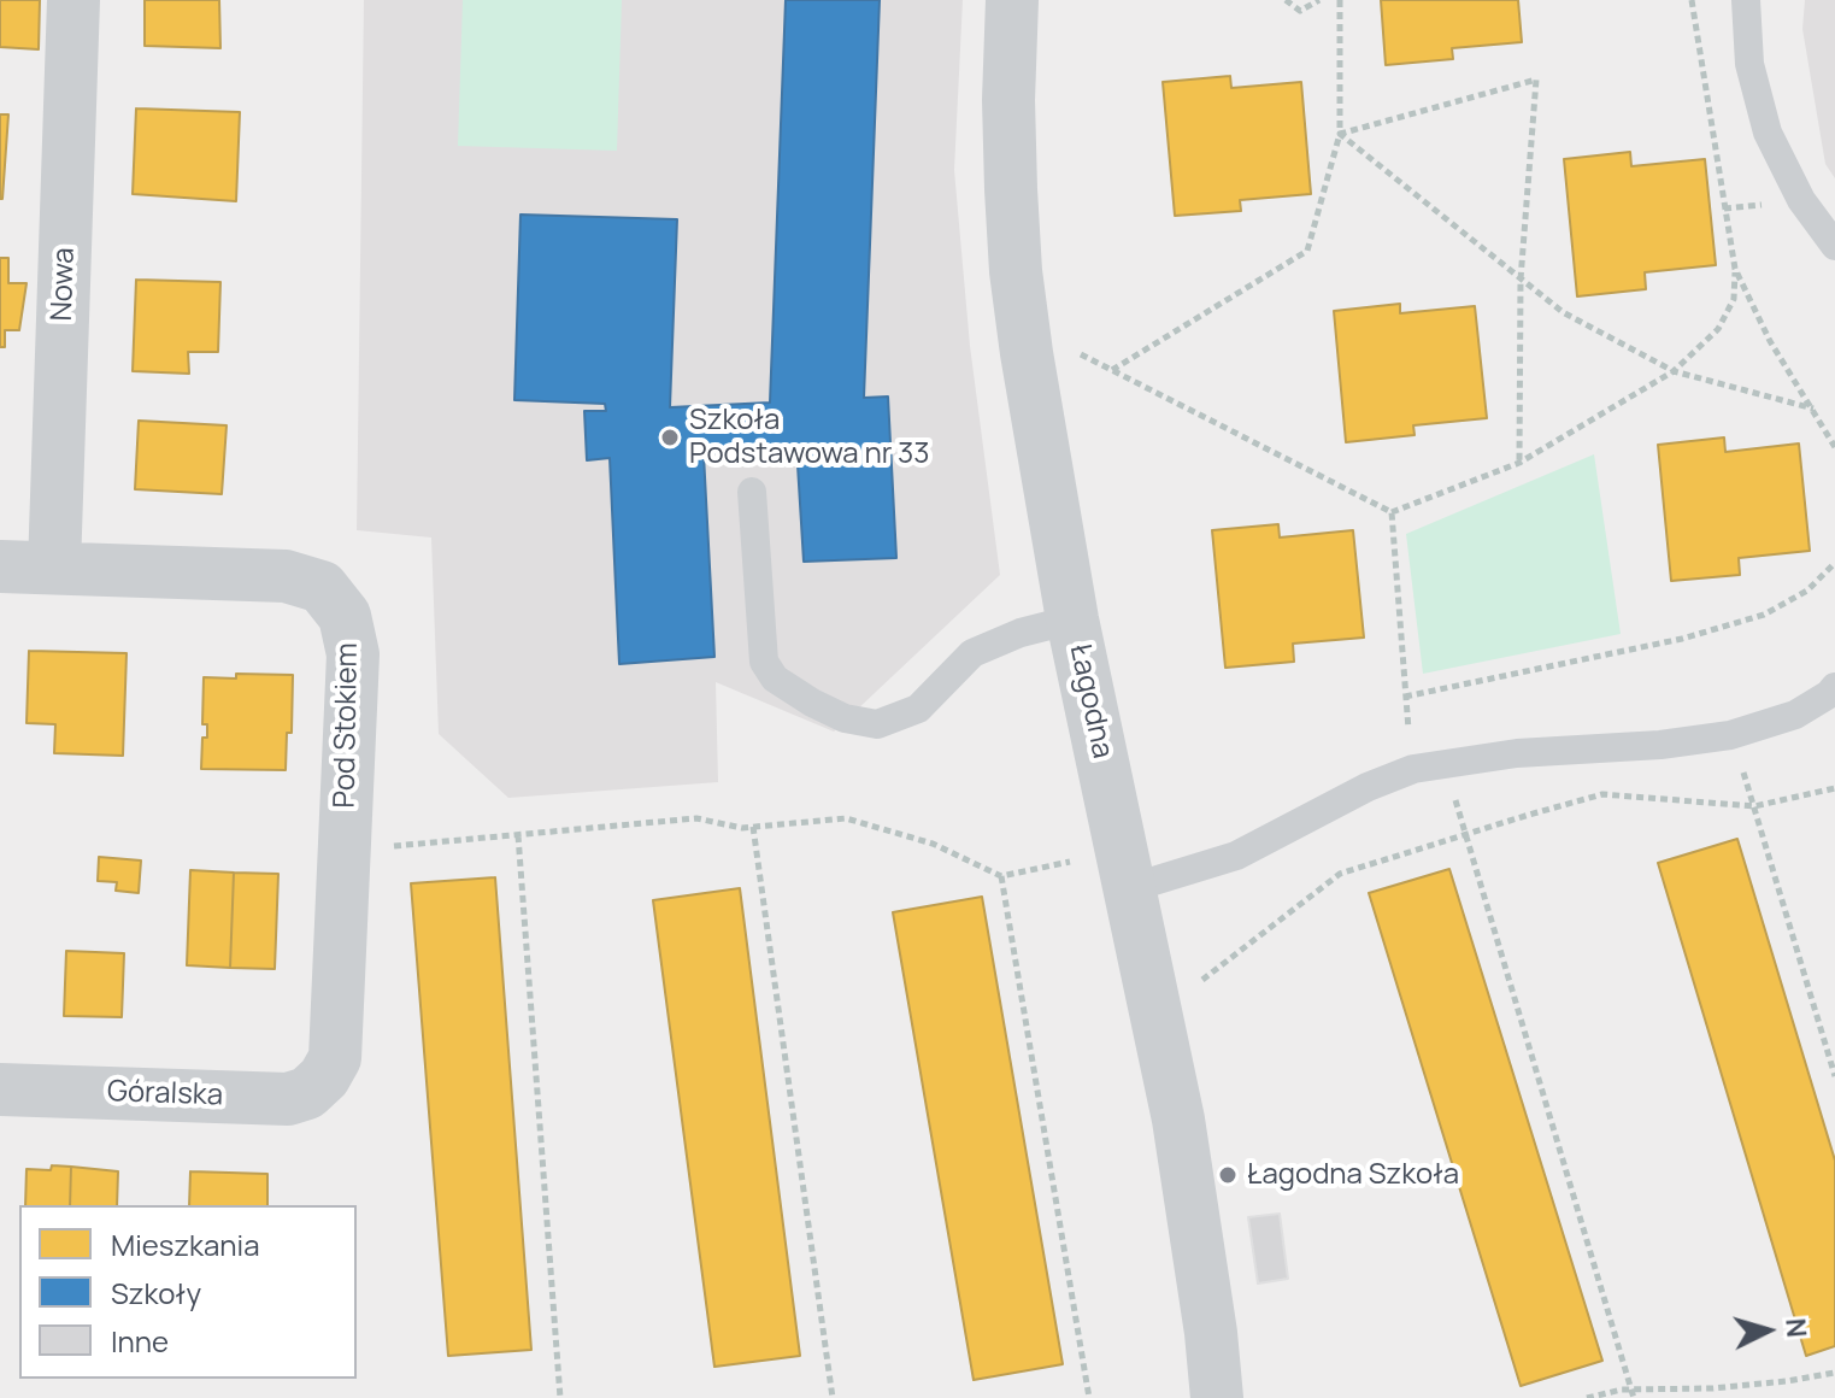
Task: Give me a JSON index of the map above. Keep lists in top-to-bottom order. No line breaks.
{"streets":{"street":["Nowa","Łagodna","Pod Stokiem","Góralska"]},"crossings":[["Nowa","Pod Stokiem"],["Pod Stokiem","Góralska"]],"places":["Szkoła Podstawowa nr 33","Łagodna Szkoła"],"legend":["Mieszkania","Szkoły","Inne"],"north":"right"}
